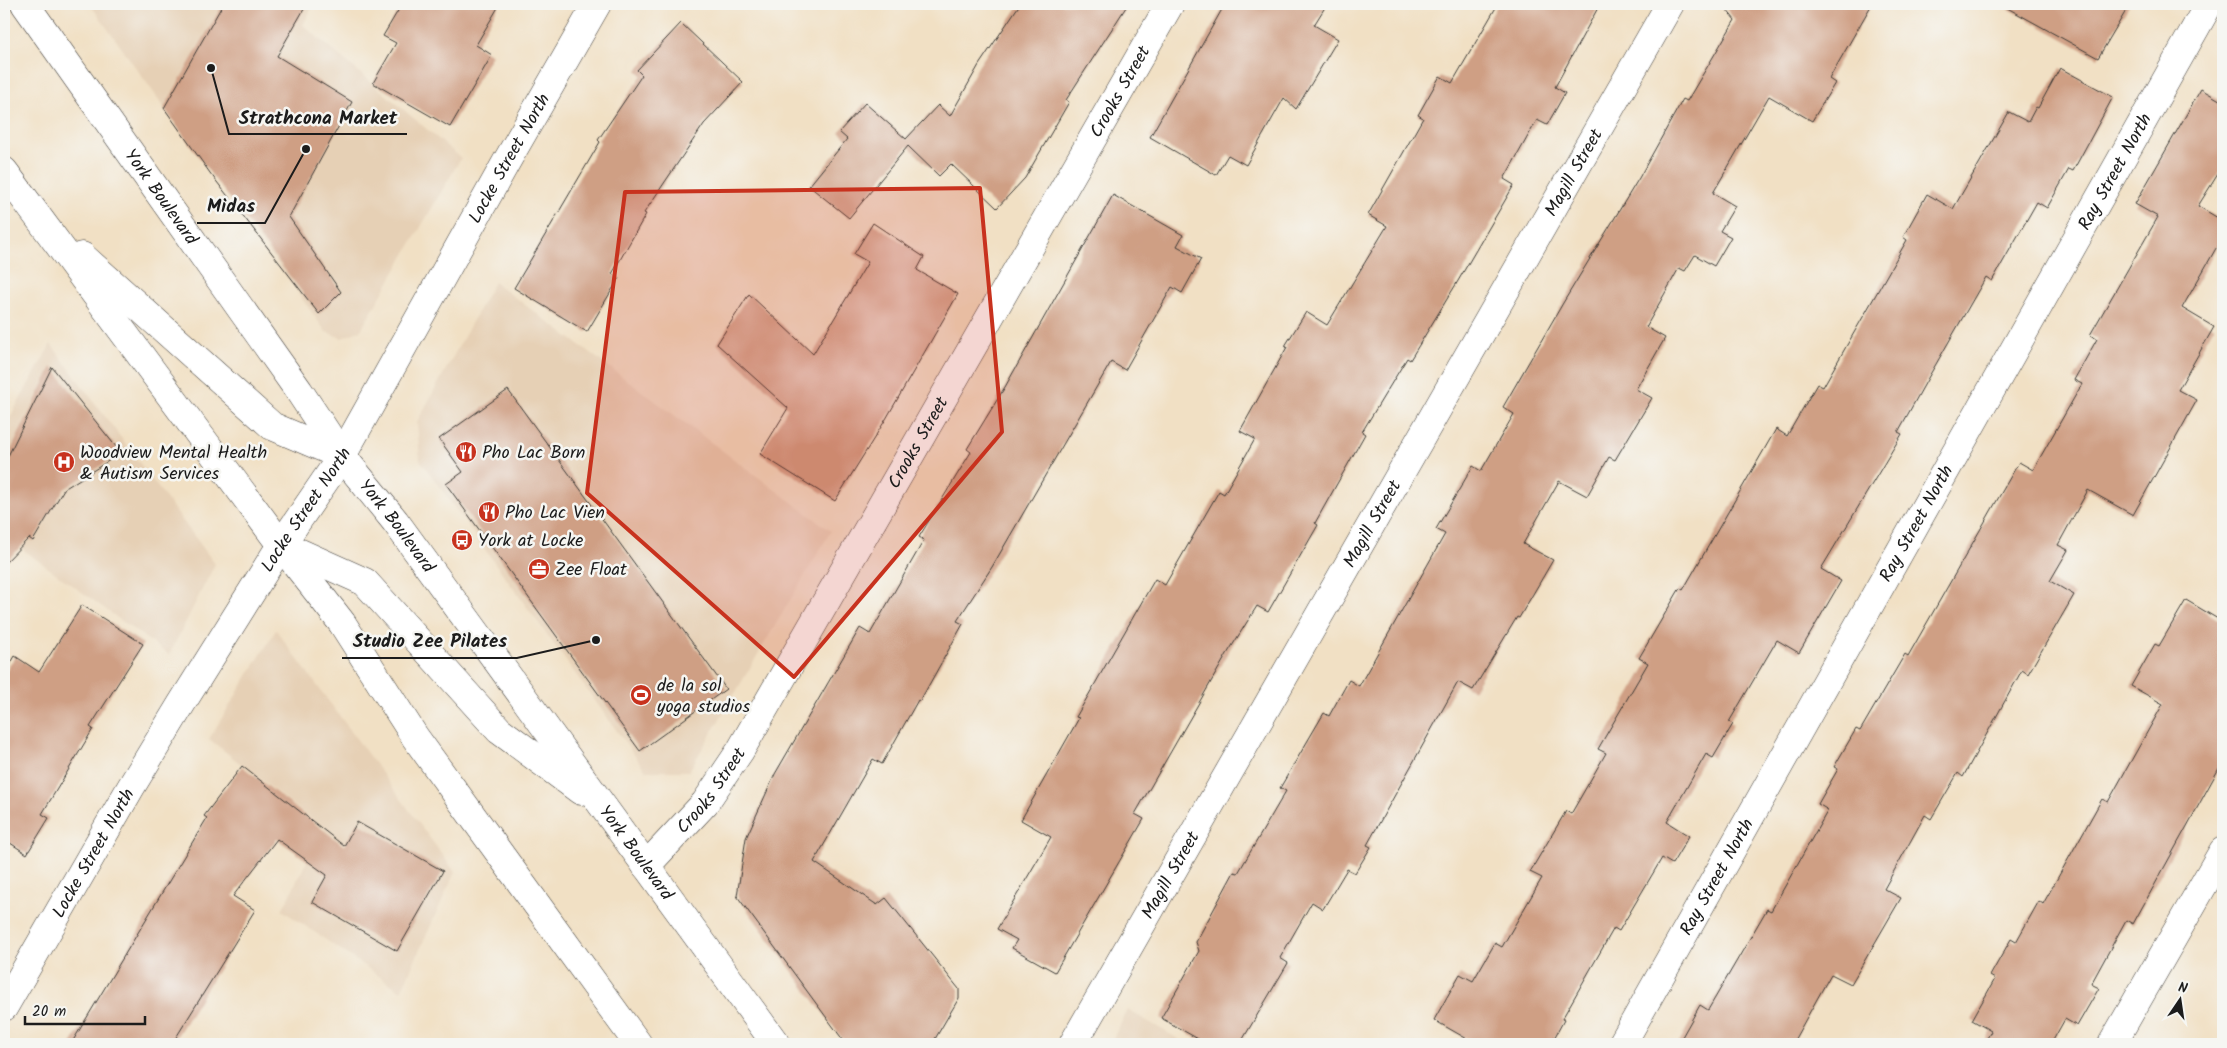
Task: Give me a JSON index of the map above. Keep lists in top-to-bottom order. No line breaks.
{"streets":{"street":["Crooks Street","Locke Street North","Ray Street North","Magill Street","York Boulevard"]},"crossings":[["Crooks Street","York Boulevard"],["Locke Street North","York Boulevard"]],"places":{"other":["Strathcona Market","Midas","Studio Zee Pilates"],"restaurant":["Pho Lac Born","Pho Lac Vien"],"hospital":["Woodview Mental Health & Autism Services"],"bus stop":["York at Locke"],"office":["Zee Float"],"sports":["de la sol yoga studios"]},"scale_bar":"20 m","north":"top"}
